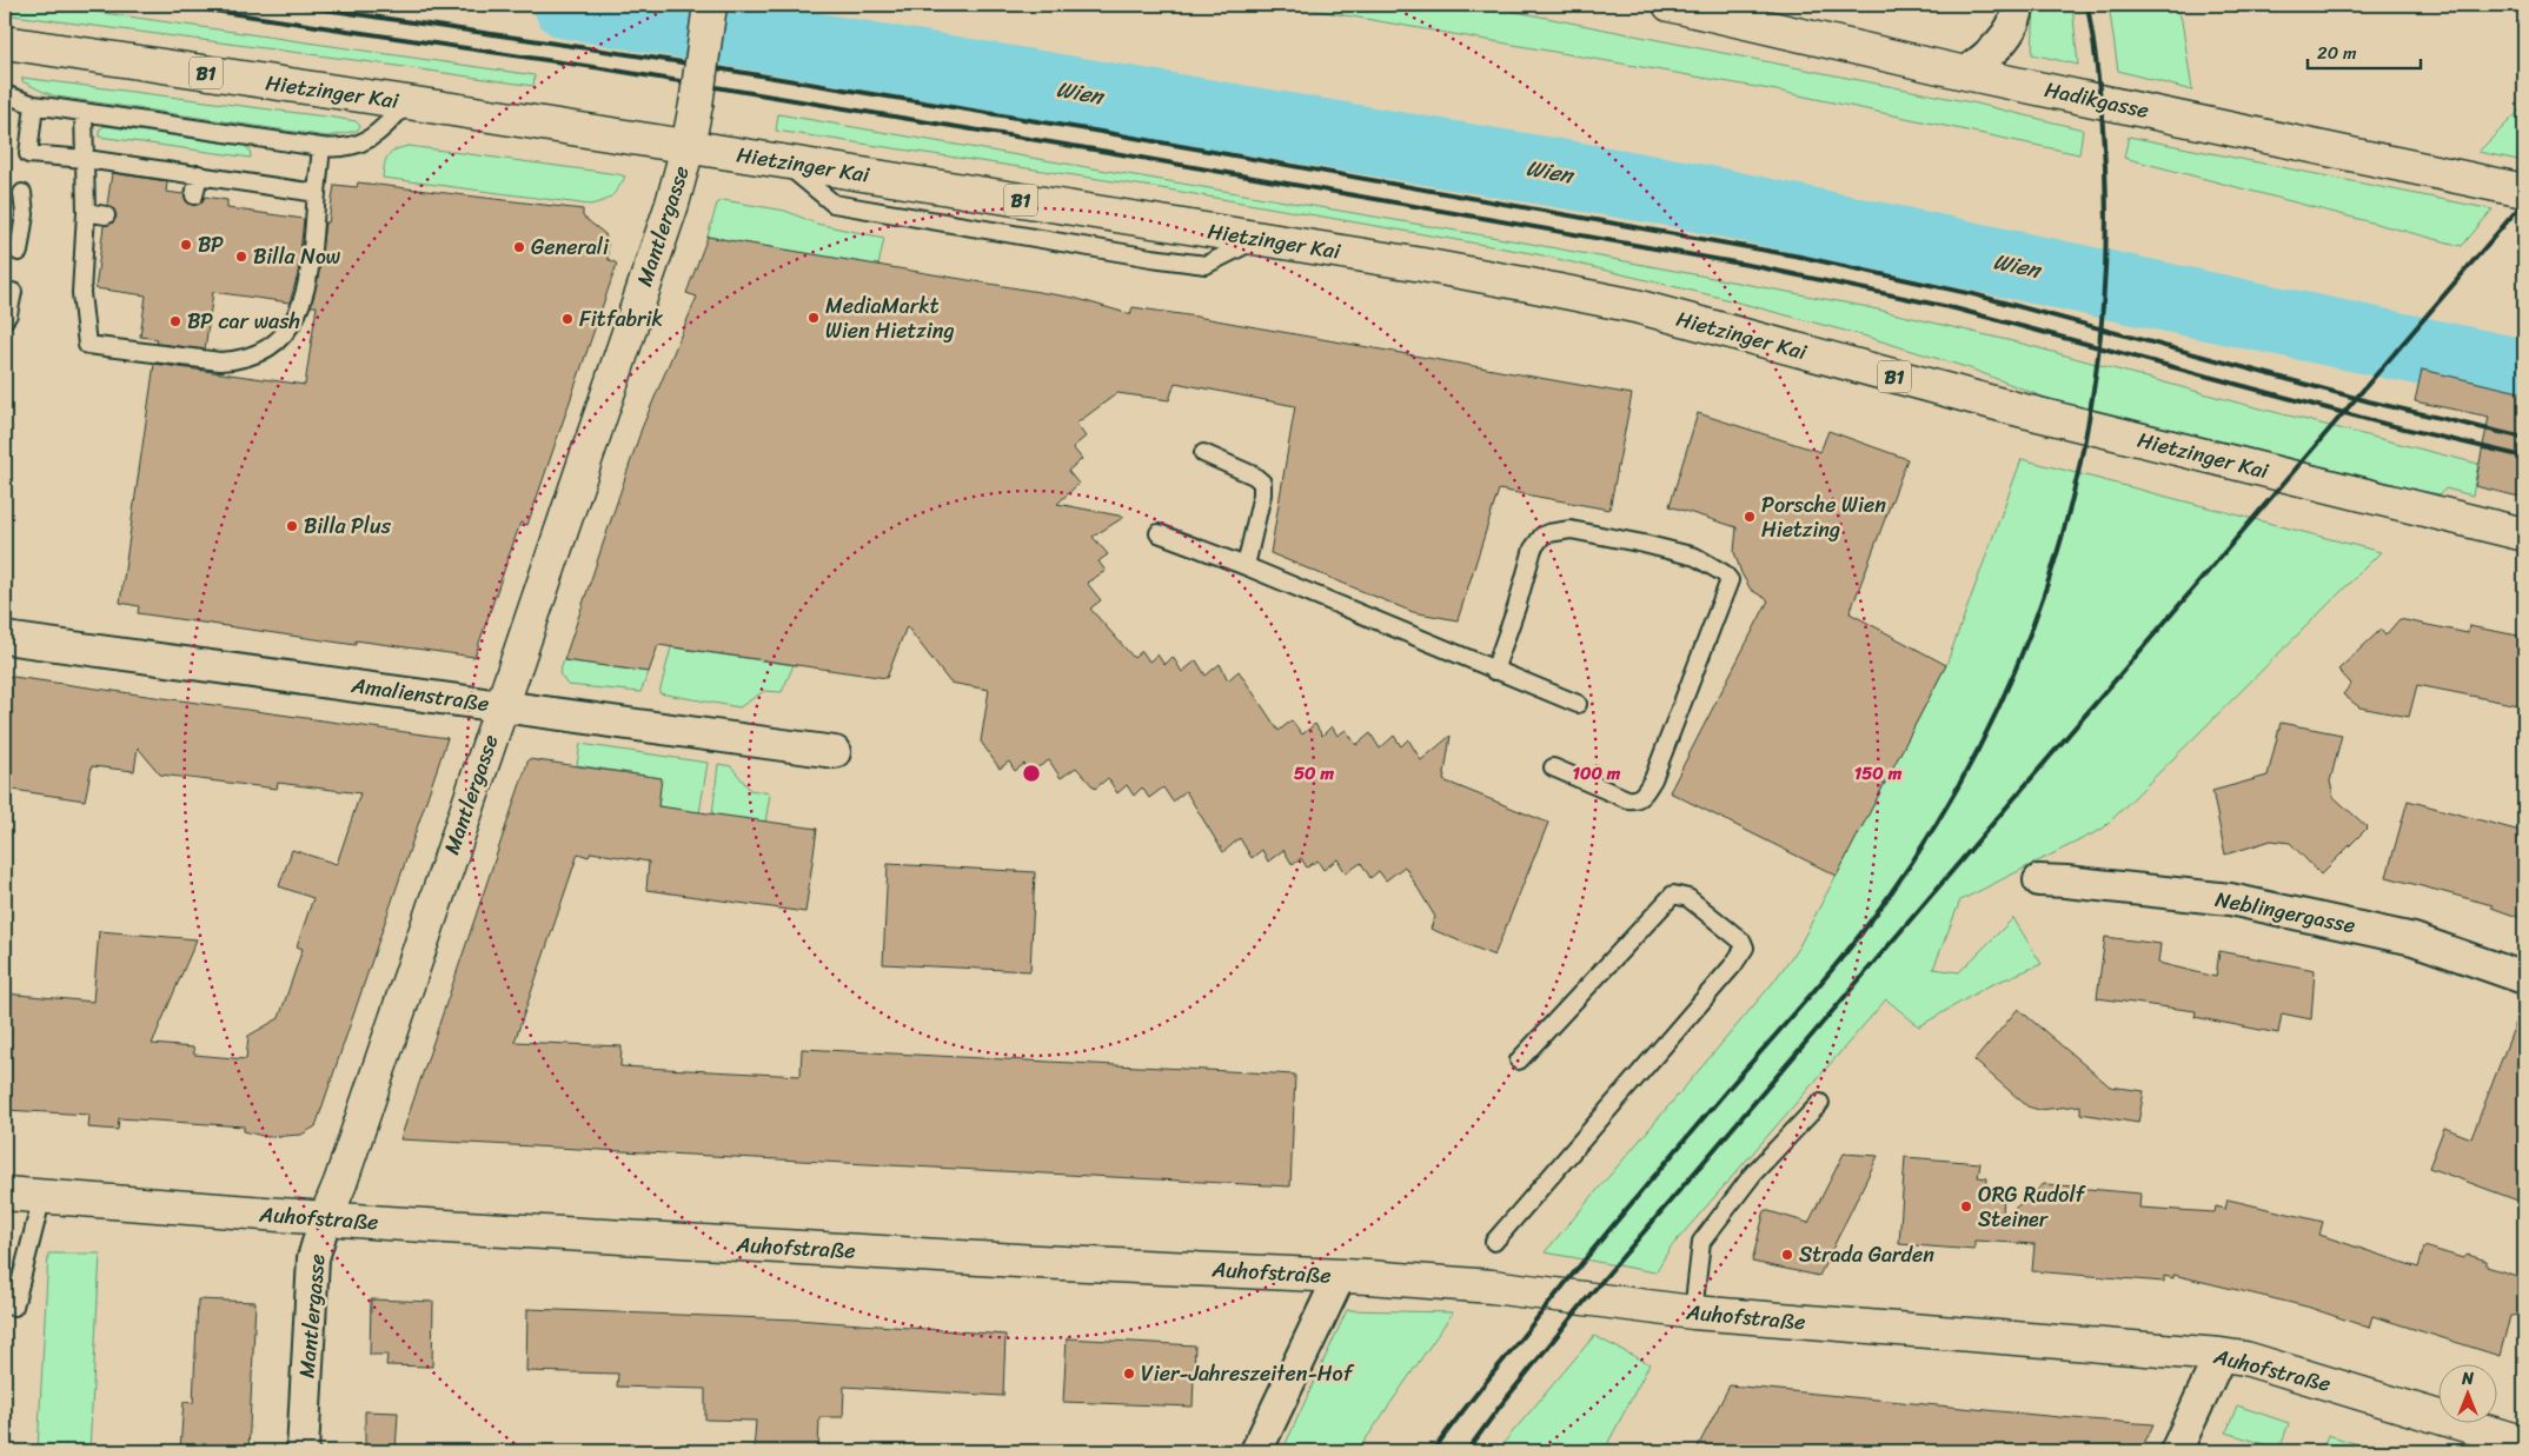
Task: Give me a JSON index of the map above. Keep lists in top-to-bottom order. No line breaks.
{"streets":{"street":["B1","Hietzinger Kai","Hadikgasse","Mantlergasse","Amalienstraße","Neblingergasse","Auhofstraße"]},"crossings":[["Hietzinger Kai","Mantlergasse"],["Mantlergasse","Amalienstraße"],["Mantlergasse","Auhofstraße"]],"water":["Wien"],"places":["BP","Generali","Billa Now","MediaMarkt Wien Hietzing","Fitfabrik","BP car wash","Porsche Wien Hietzing","Billa Plus","ORG Rudolf Steiner","Strada Garden","Vier-Jahreszeiten-Hof"],"scale_bar":"20 m","north":"top","rings":["50 m","100 m","150 m"]}
